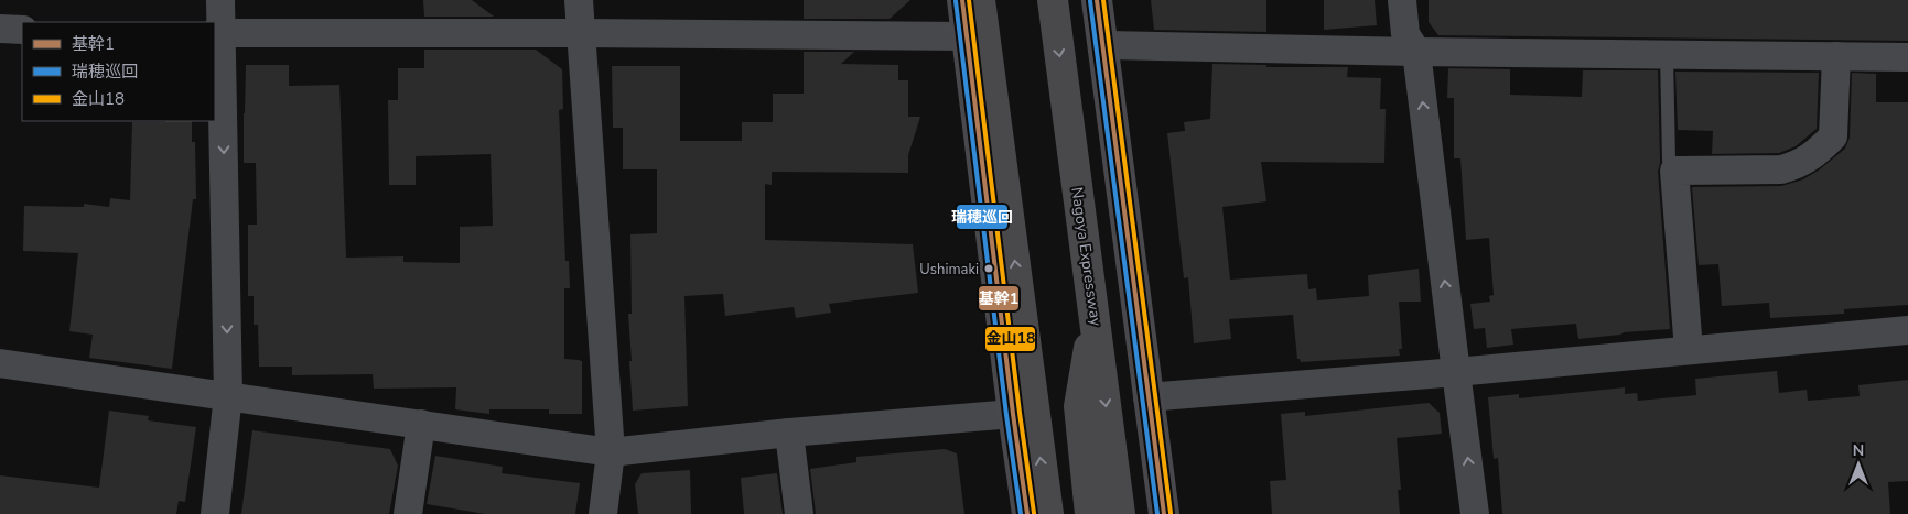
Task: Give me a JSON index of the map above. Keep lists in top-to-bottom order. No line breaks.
{"streets":{"highway":["Nagoya Expressway"]},"places":["Ushimaki"],"lines":["transit line 基幹1","transit line 金山18","transit line 瑞穂巡回"],"legend":["基幹1","瑞穂巡回","金山18"],"north":"top"}
